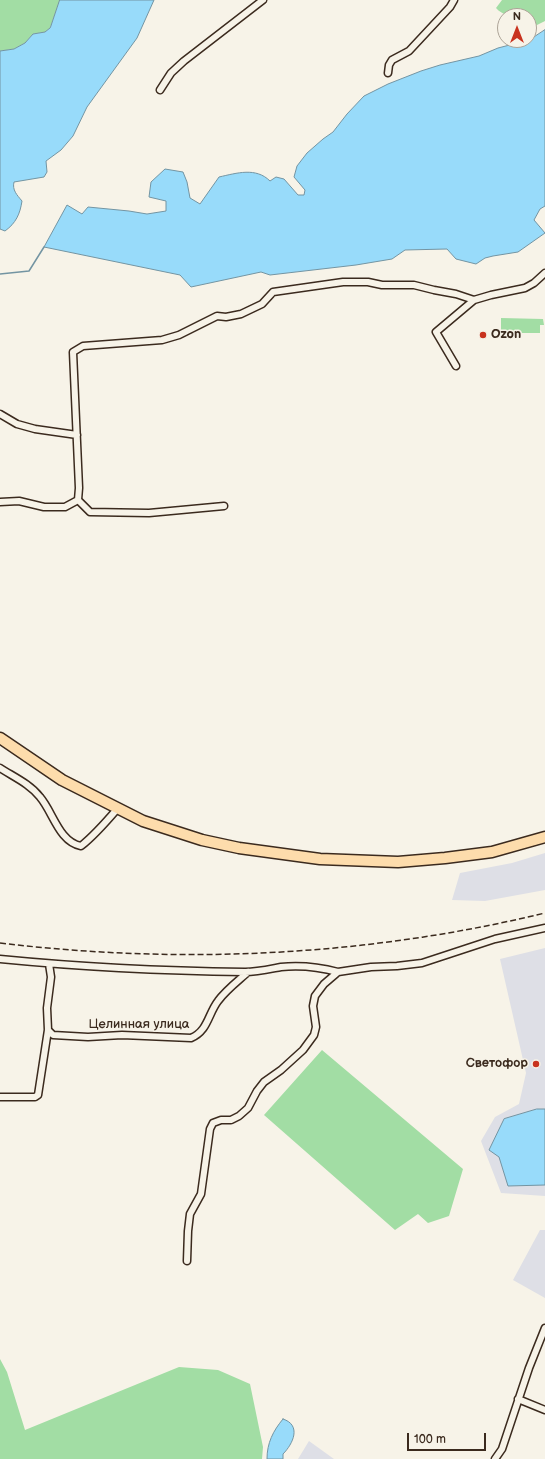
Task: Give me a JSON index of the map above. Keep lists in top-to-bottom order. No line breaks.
{"streets":{"street":["Целинная улица"]},"places":["Ozon","Светофор"],"scale_bar":"100 m","north":"top"}
